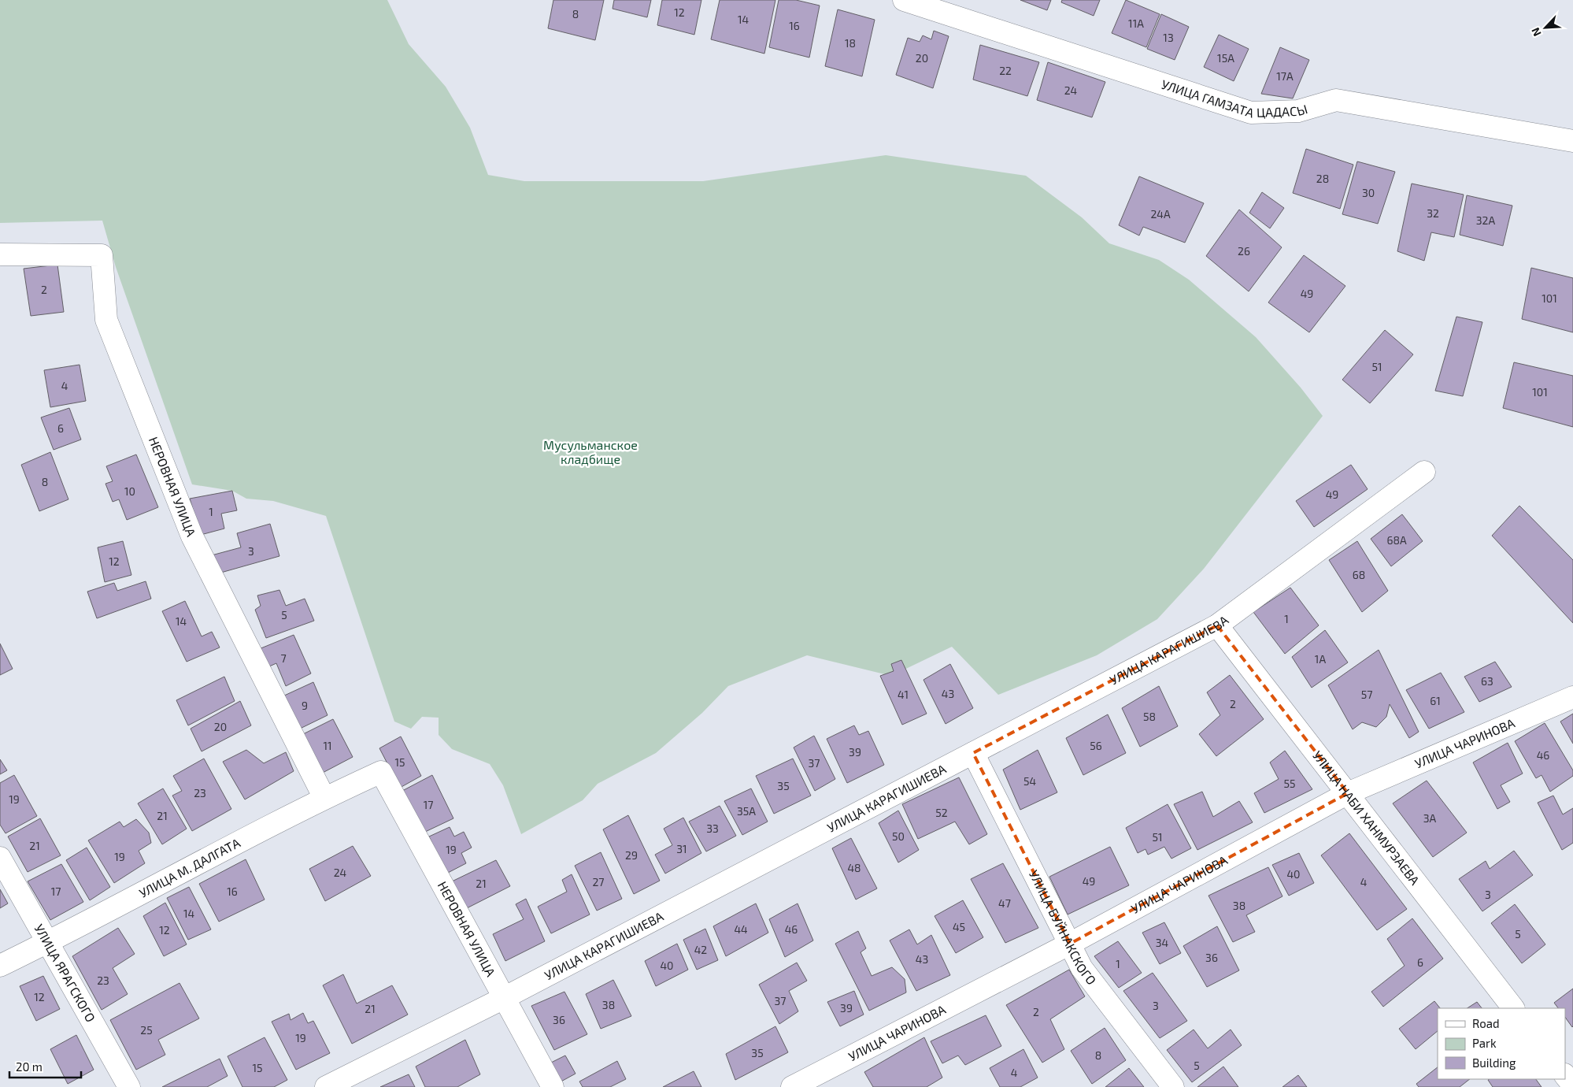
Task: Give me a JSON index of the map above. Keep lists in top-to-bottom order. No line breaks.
{"streets":{"street":["УЛИЦА ГАМЗАТА ЦАДАСЫ","НЕРОВНАЯ УЛИЦА","УЛИЦА КАРАГИШИЕВА","УЛИЦА ЧАРИНОВА","УЛИЦА НАБИ ХАНМУРЗАЕВА","УЛИЦА М. ДАЛГАТА","УЛИЦА БУЙНАКСКОГО","УЛИЦА ЯРАГСКОГО"]},"crossings":[["НЕРОВНАЯ УЛИЦА","УЛИЦА КАРАГИШИЕВА"],["НЕРОВНАЯ УЛИЦА","УЛИЦА М. ДАЛГАТА"],["УЛИЦА КАРАГИШИЕВА","УЛИЦА НАБИ ХАНМУРЗАЕВА"],["УЛИЦА КАРАГИШИЕВА","УЛИЦА БУЙНАКСКОГО"],["УЛИЦА ЧАРИНОВА","УЛИЦА НАБИ ХАНМУРЗАЕВА"],["УЛИЦА ЧАРИНОВА","УЛИЦА БУЙНАКСКОГО"],["УЛИЦА М. ДАЛГАТА","УЛИЦА ЯРАГСКОГО"]],"parks":["Мусульманское кладбище"],"house_numbers":["12","8","14","11А","16","13","18","20","15А","22","17А","24","28","30","32","24А","32А","26","2","49","101","51","4","101","6","8","10","49","1","68А","3","12","68","5","1","14","7","1А","63","43","41","57","61","2","9","58","20","11","56","39","46","15","37","54","55","35","23","19","17","35А","52","21","3А","33","50","51","21","31","19","29","19","48","24","40","49","27","4","21","17","16","3","47","38","14","45","44","46","12","5","34","42","36","43","6","1","40","23","12","37","38","3","39","21","2","36","25","19","35","8","5","15","4"],"legend":["Road","Park","Building"],"scale_bar":"20 m","north":"bottom left"}
